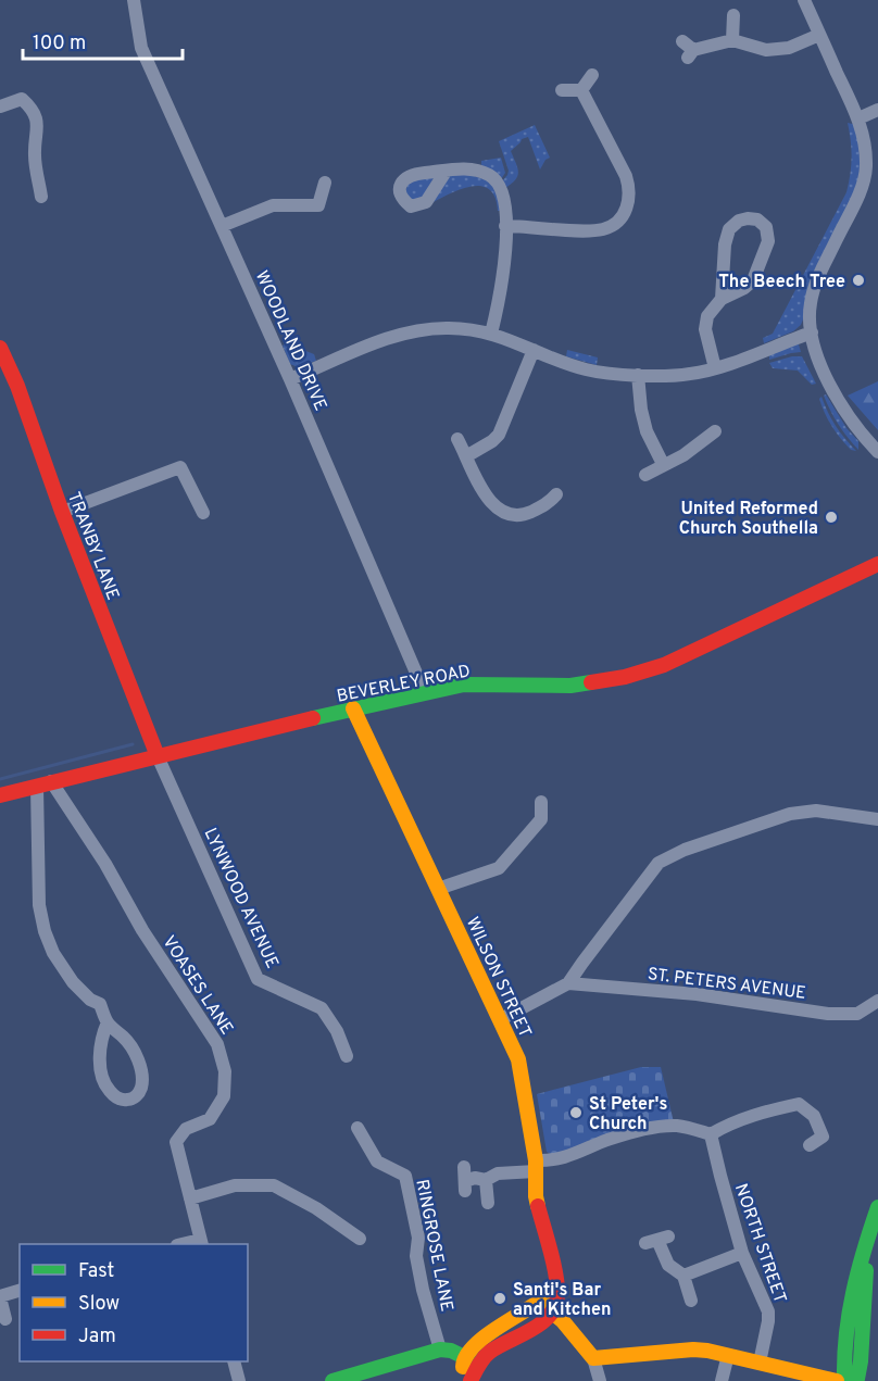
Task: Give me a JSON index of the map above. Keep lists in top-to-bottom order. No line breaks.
{"streets":{"main road":["TRANBY LANE","BEVERLEY ROAD","WILSON STREET"],"street":["WOODLAND DRIVE","LYNWOOD AVENUE","ST. PETERS AVENUE","VOASES LANE","NORTH STREET","RINGROSE LANE"]},"crossings":[["WOODLAND DRIVE","BEVERLEY ROAD"],["TRANBY LANE","BEVERLEY ROAD"],["TRANBY LANE","LYNWOOD AVENUE"],["BEVERLEY ROAD","LYNWOOD AVENUE"],["BEVERLEY ROAD","WILSON STREET"],["BEVERLEY ROAD","VOASES LANE"]],"places":["The Beech Tree","United Reformed Church Southella","St Peter's Church","Santi's Bar and Kitchen"],"legend":["Fast","Slow","Jam"],"scale_bar":"100 m"}
